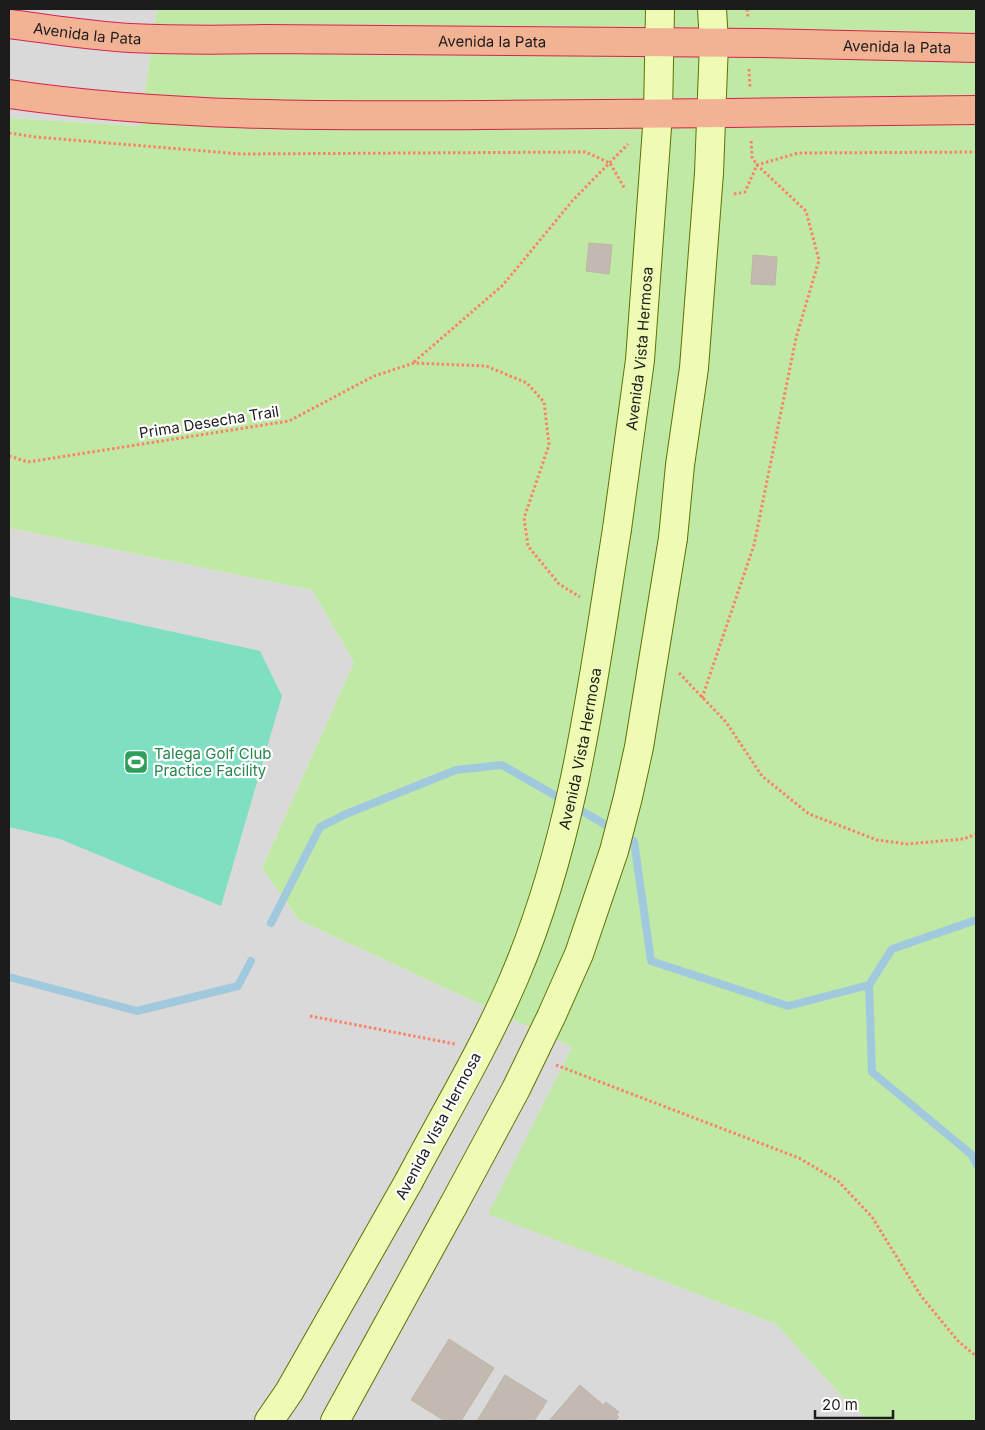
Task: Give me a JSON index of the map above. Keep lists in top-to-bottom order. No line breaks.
{"streets":{"highway":["Avenida la Pata"],"main road":["Avenida Vista Hermosa"],"path":["Prima Desecha Trail"]},"crossings":[["Avenida la Pata","Avenida Vista Hermosa"]],"places":{"sports":["Talega Golf Club Practice Facility"]},"scale_bar":"20 m"}
